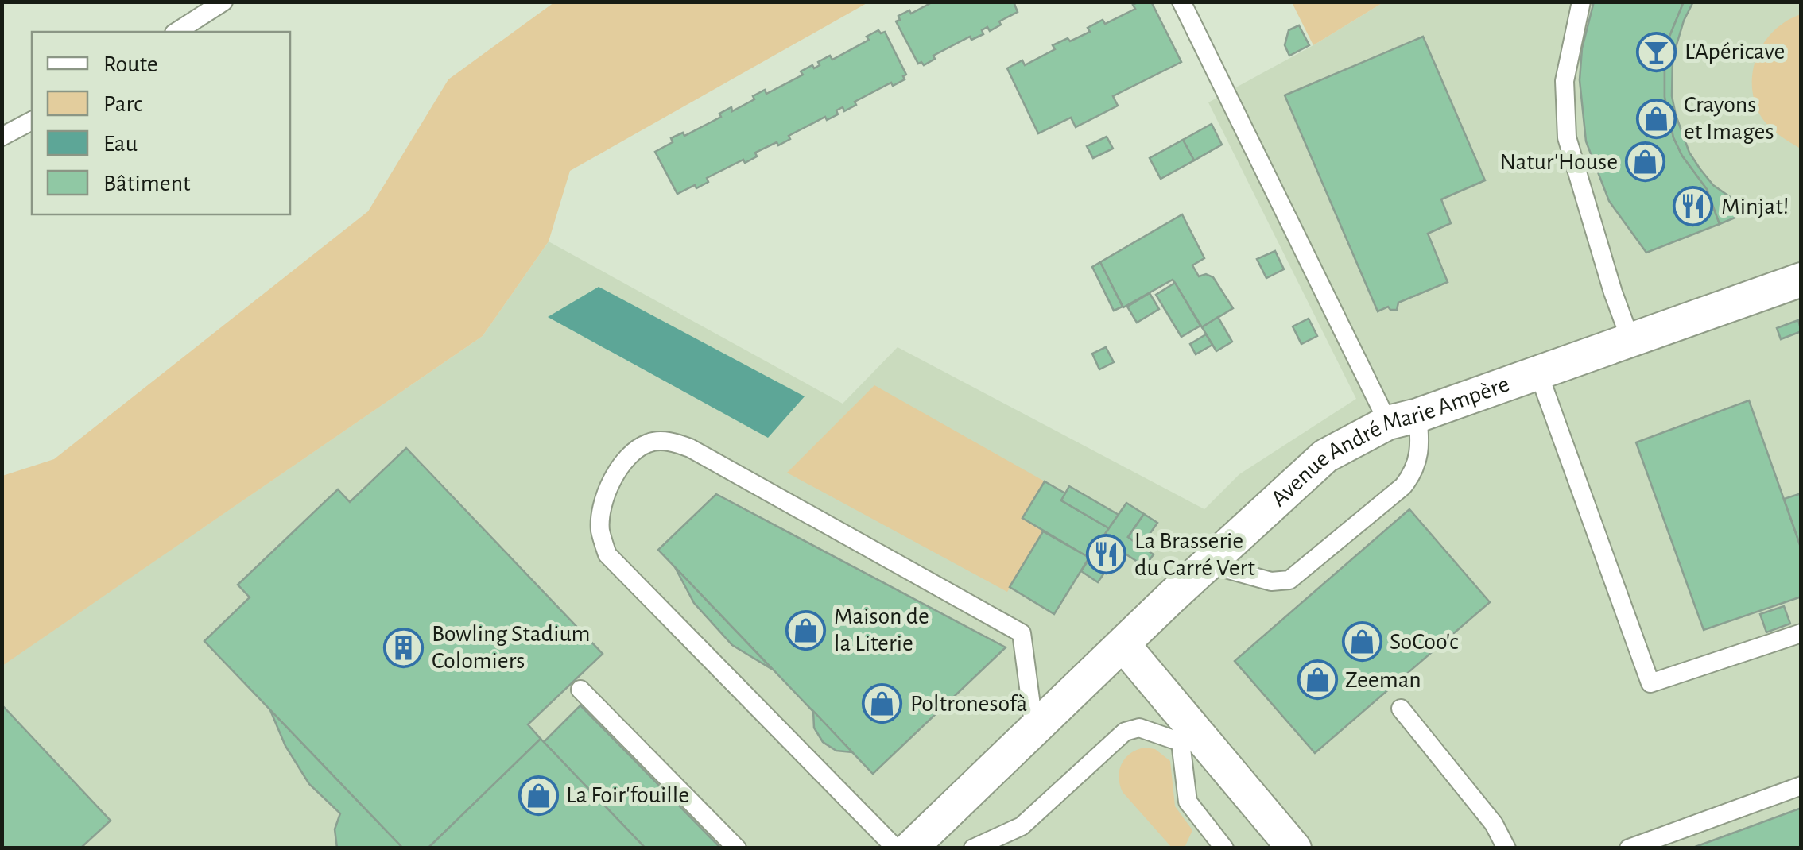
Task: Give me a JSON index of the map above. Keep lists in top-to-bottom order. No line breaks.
{"streets":{"street":["Avenue André Marie Ampère"]},"places":{"bar":["L'Apéricave"],"shop":["Crayons et Images","Natur'House","Maison de la Literie","SoCoo'c","Zeeman","Poltronesofà","La Foir'fouille"],"restaurant":["Minjat!","La Brasserie du Carré Vert"],"building":["Bowling Stadium Colomiers"]},"legend":["Route","Parc","Eau","Bâtiment"]}
